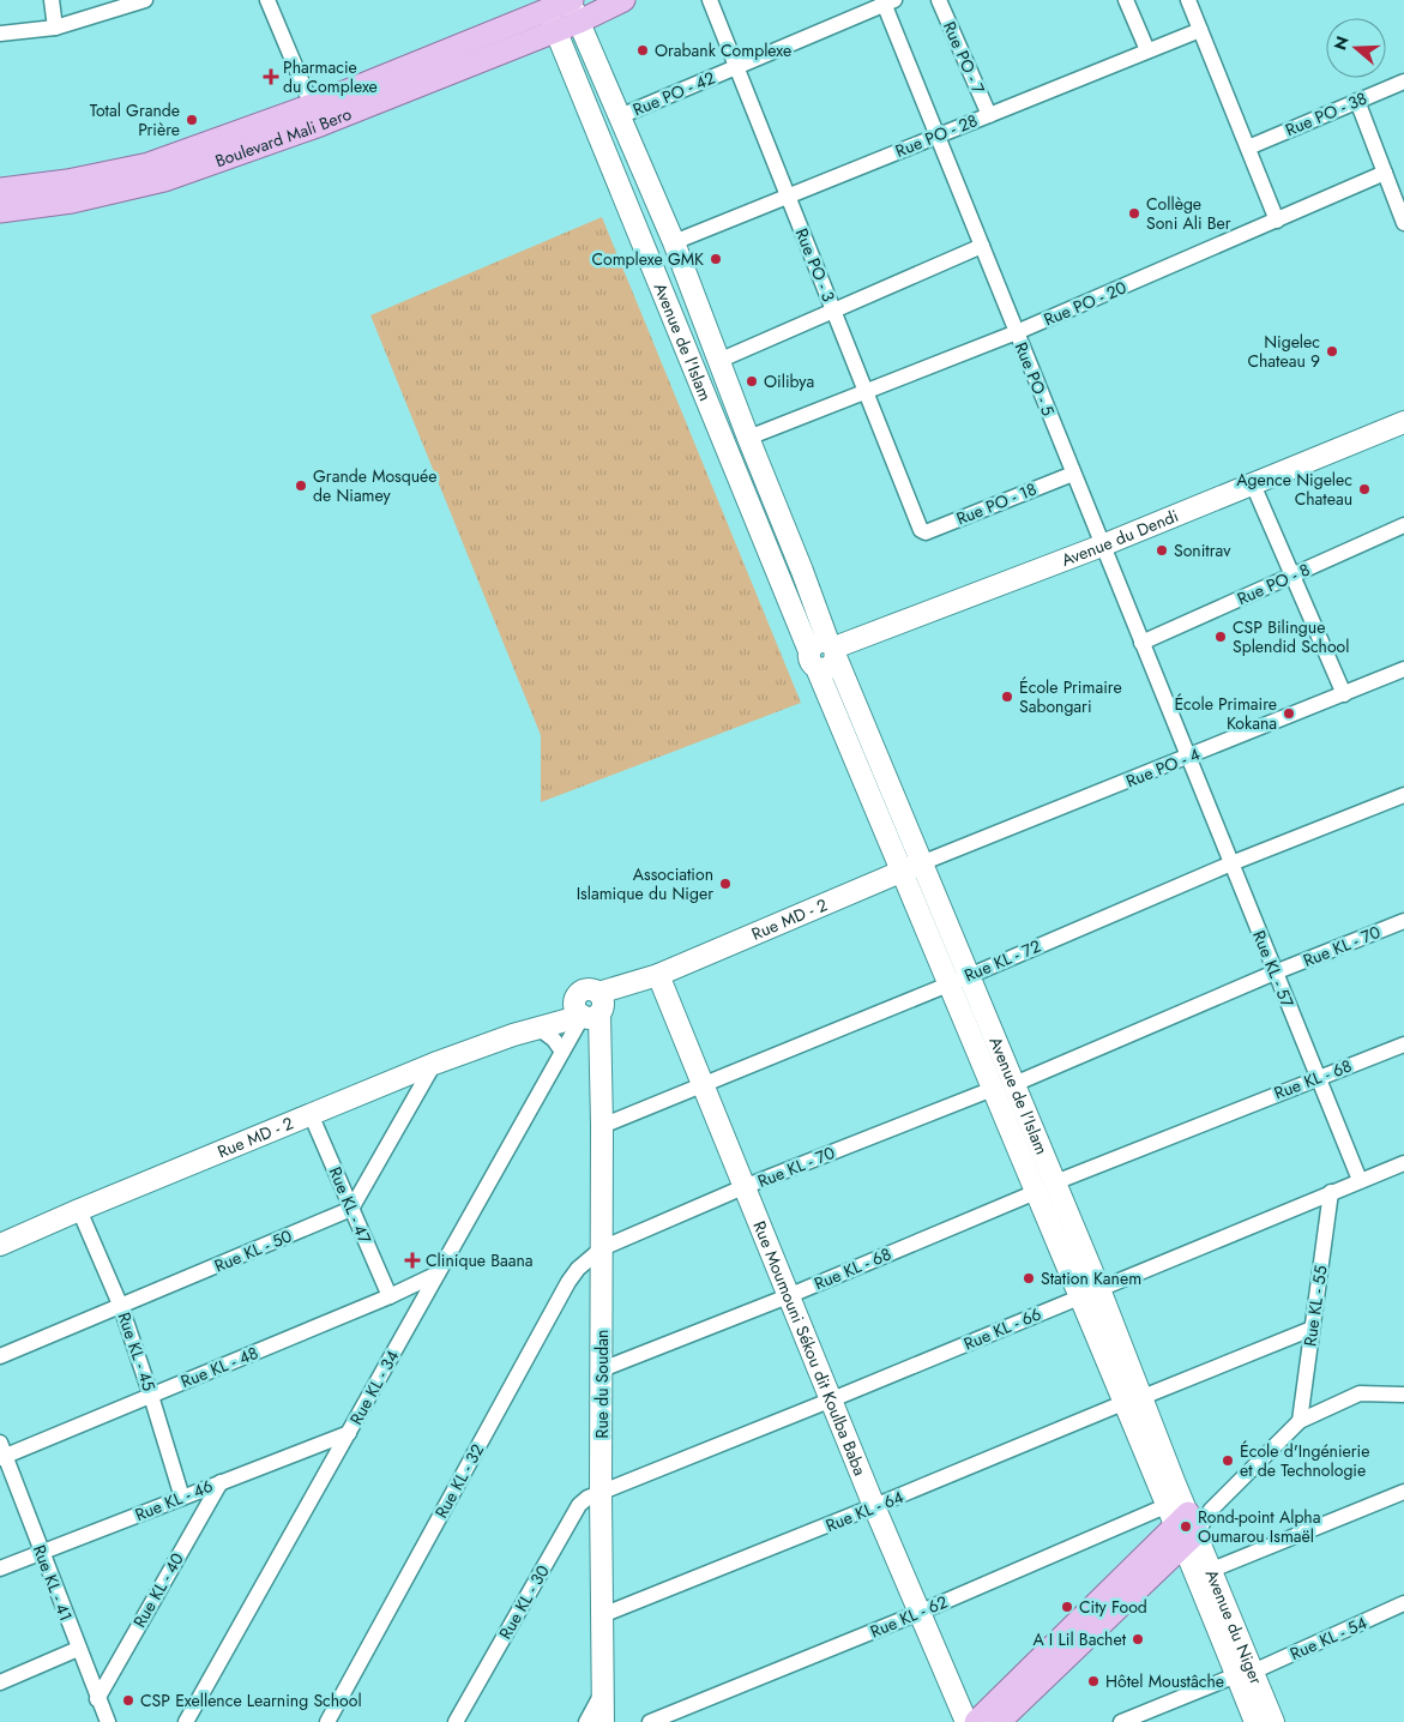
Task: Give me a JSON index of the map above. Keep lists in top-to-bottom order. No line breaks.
{"streets":{"main road":["Boulevard Mali Bero"],"street":["Rue PO - 7","Rue PO - 42","Rue PO - 38","Rue PO - 28","Rue PO - 3","Rue PO - 20","Avenue de l'Islam","Rue PO - 5","Rue PO - 18","Avenue du Dendi","Rue PO - 8","Rue PO - 4","Rue MD - 2","Rue KL - 70","Rue KL - 72","Rue KL - 57","Rue KL - 68","Rue KL - 47","Rue KL - 50","Rue KL - 55","Rue KL - 66","Rue Moumouni Sékou dit Koulba Baba","Rue KL - 45","Rue KL - 48","Rue du Soudan","Rue KL - 34","Rue KL - 32","Rue KL - 46","Rue KL - 64","Rue KL - 41","Rue KL - 40","Rue KL - 30","Rue KL - 62","Avenue du Niger","Rue KL - 54"]},"crossings":[["Rue PO - 7","Rue PO - 28"],["Rue PO - 42","Rue PO - 3"],["Rue PO - 42","Avenue de l'Islam"],["Rue PO - 42","Rue PO - 5"],["Rue PO - 28","Rue PO - 3"],["Rue PO - 28","Avenue de l'Islam"],["Rue PO - 28","Rue PO - 5"],["Boulevard Mali Bero","Avenue de l'Islam"],["Rue PO - 3","Rue PO - 20"],["Rue PO - 3","Rue PO - 18"],["Rue PO - 20","Avenue de l'Islam"],["Rue PO - 20","Rue PO - 5"],["Avenue de l'Islam","Avenue du Dendi"],["Avenue de l'Islam","Rue PO - 4"],["Avenue de l'Islam","Rue MD - 2"],["Avenue de l'Islam","Rue KL - 70"],["Avenue de l'Islam","Rue KL - 72"],["Avenue de l'Islam","Rue KL - 68"],["Avenue de l'Islam","Rue KL - 66"],["Avenue de l'Islam","Rue KL - 64"],["Avenue de l'Islam","Rue KL - 62"],["Rue PO - 5","Rue PO - 18"],["Rue PO - 5","Avenue du Dendi"],["Rue PO - 5","Rue PO - 8"],["Rue PO - 5","Rue PO - 4"],["Rue PO - 5","Rue KL - 57"],["Rue PO - 4","Rue MD - 2"],["Rue PO - 4","Rue KL - 57"],["Rue MD - 2","Rue KL - 47"],["Rue MD - 2","Rue Moumouni Sékou dit Koulba Baba"],["Rue MD - 2","Rue KL - 45"],["Rue MD - 2","Rue du Soudan"],["Rue MD - 2","Rue KL - 34"],["Rue KL - 70","Rue KL - 57"],["Rue KL - 70","Rue Moumouni Sékou dit Koulba Baba"],["Rue KL - 70","Rue du Soudan"],["Rue KL - 70","Rue KL - 32"],["Rue KL - 72","Rue KL - 57"],["Rue KL - 72","Rue Moumouni Sékou dit Koulba Baba"],["Rue KL - 72","Rue du Soudan"],["Rue KL - 57","Rue KL - 68"],["Rue KL - 57","Rue KL - 66"],["Rue KL - 68","Rue Moumouni Sékou dit Koulba Baba"],["Rue KL - 68","Rue du Soudan"],["Rue KL - 47","Rue KL - 50"],["Rue KL - 47","Rue KL - 48"],["Rue KL - 50","Rue KL - 45"],["Rue KL - 55","Rue KL - 66"],["Rue KL - 55","Rue KL - 64"],["Rue KL - 55","Rue KL - 62"],["Rue KL - 66","Rue Moumouni Sékou dit Koulba Baba"],["Rue KL - 66","Rue du Soudan"],["Rue KL - 66","Rue KL - 30"],["Rue Moumouni Sékou dit Koulba Baba","Rue KL - 64"],["Rue Moumouni Sékou dit Koulba Baba","Rue KL - 62"],["Rue KL - 45","Rue KL - 48"],["Rue KL - 45","Rue KL - 46"],["Rue KL - 48","Rue KL - 34"],["Rue KL - 48","Rue KL - 41"],["Rue du Soudan","Rue KL - 34"],["Rue du Soudan","Rue KL - 32"],["Rue du Soudan","Rue KL - 64"],["Rue du Soudan","Rue KL - 30"],["Rue KL - 34","Rue KL - 46"],["Rue KL - 46","Rue KL - 41"],["Rue KL - 46","Rue KL - 40"],["Rue KL - 41","Rue KL - 40"],["Avenue du Niger","Rue KL - 54"]],"places":{"other":["Orabank Complexe","Total Grande Prière","Collège Soni Ali Ber","Complexe GMK","Nigelec Chateau 9","Oilibya","Grande Mosquée de Niamey","Agence Nigelec Chateau","Sonitrav","CSP Bilingue Splendid School","École Primaire Sabongari","École Primaire Kokana","Association Islamique du Niger","Station Kanem","École d'Ingénierie et de Technologie","Rond-point Alpha Oumarou Ismaël","City Food","A I Lil Bachet","Hôtel Moustâche","CSP Exellence Learning School"],"health":["Pharmacie du Complexe","Clinique Baana"]},"north":"left"}
